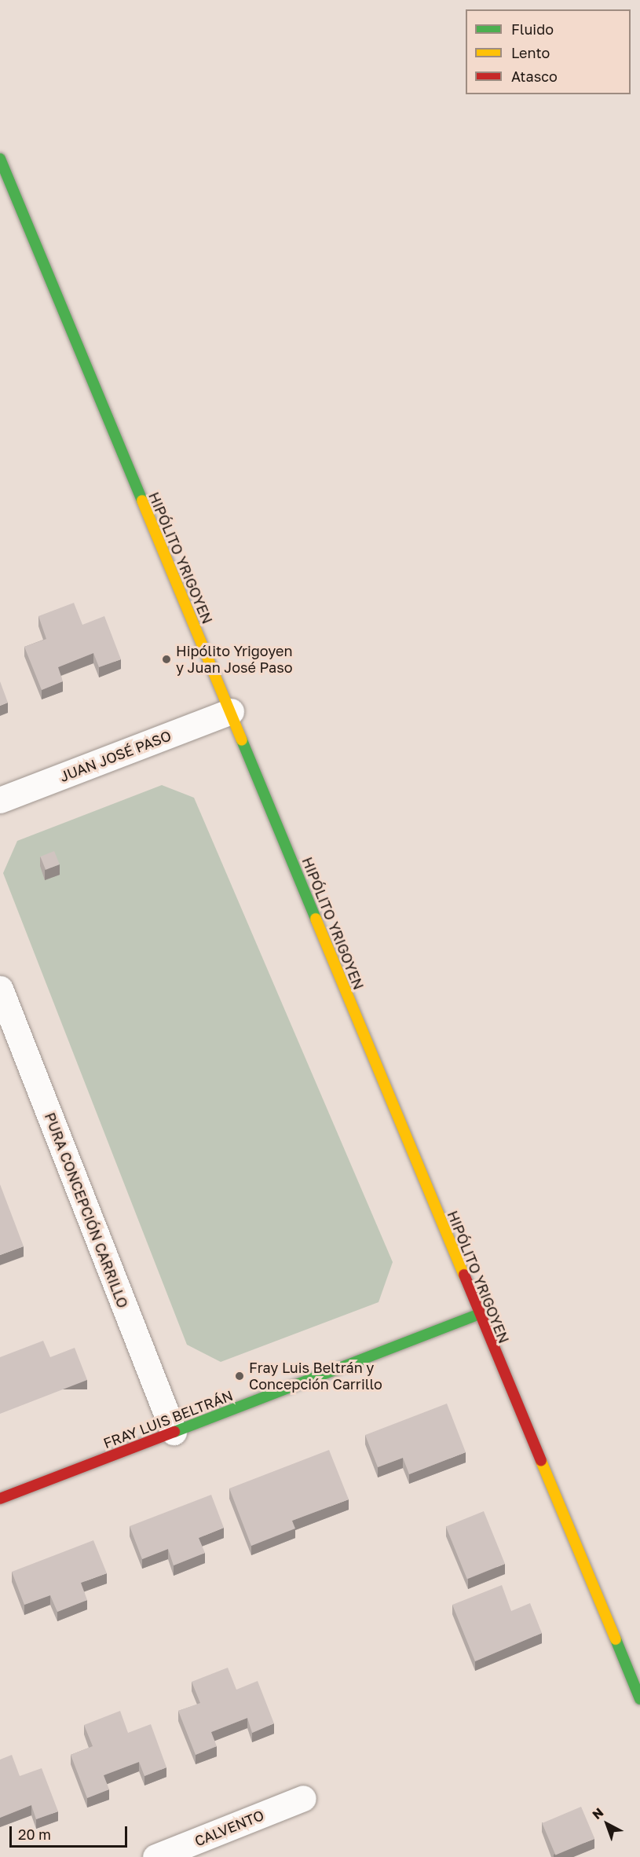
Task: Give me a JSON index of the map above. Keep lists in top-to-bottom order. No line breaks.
{"streets":{"main road":["HIPÓLITO YRIGOYEN","FRAY LUIS BELTRÁN"],"street":["JUAN JOSÉ PASO","PURA CONCEPCIÓN CARRILLO","CALVENTO"]},"crossings":[["HIPÓLITO YRIGOYEN","JUAN JOSÉ PASO"],["HIPÓLITO YRIGOYEN","FRAY LUIS BELTRÁN"],["PURA CONCEPCIÓN CARRILLO","FRAY LUIS BELTRÁN"]],"places":["Hipólito Yrigoyen y Juan José Paso","Fray Luis Beltrán y Concepción Carrillo"],"legend":["Fluido","Lento","Atasco"],"scale_bar":"20 m","north":"top left"}
